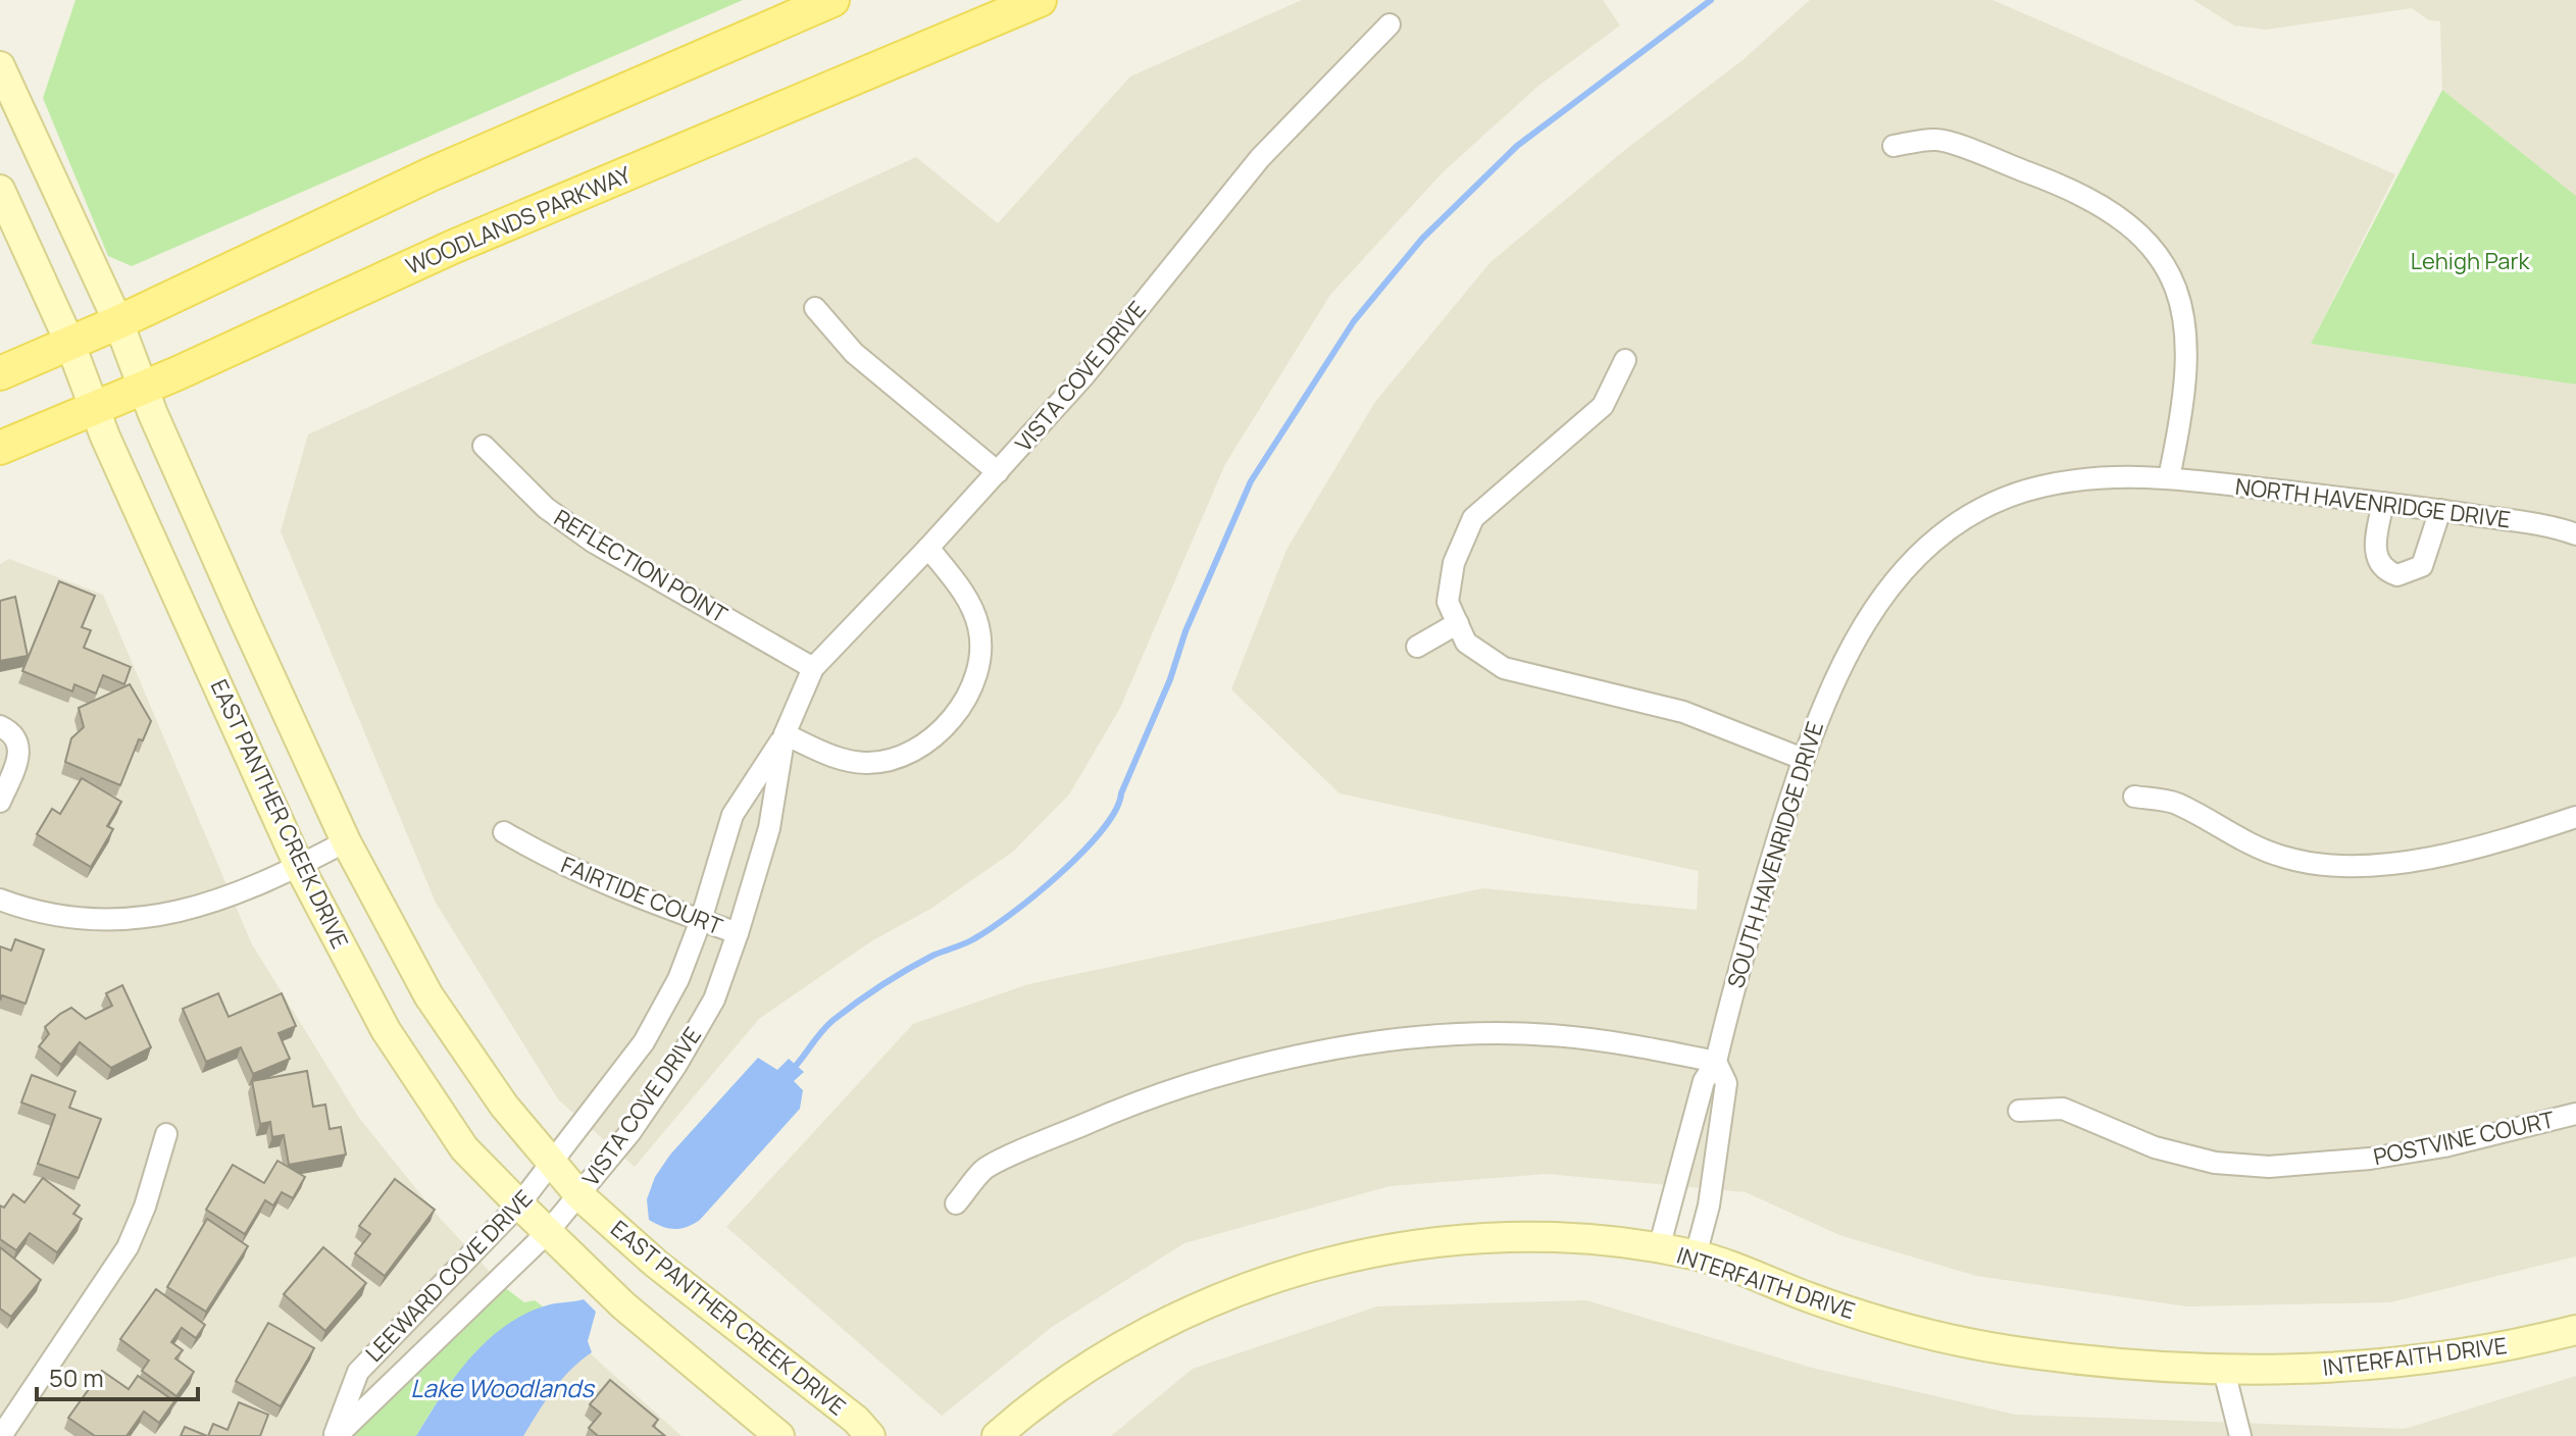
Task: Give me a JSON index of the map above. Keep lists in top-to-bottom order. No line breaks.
{"streets":{"main road":["WOODLANDS PARKWAY"],"street":["VISTA COVE DRIVE","NORTH HAVENRIDGE DRIVE","REFLECTION POINT","EAST PANTHER CREEK DRIVE","SOUTH HAVENRIDGE DRIVE","FAIRTIDE COURT","POSTVINE COURT","LEEWARD COVE DRIVE","INTERFAITH DRIVE"]},"crossings":[["WOODLANDS PARKWAY","EAST PANTHER CREEK DRIVE"],["VISTA COVE DRIVE","REFLECTION POINT"],["VISTA COVE DRIVE","EAST PANTHER CREEK DRIVE"],["VISTA COVE DRIVE","FAIRTIDE COURT"],["VISTA COVE DRIVE","LEEWARD COVE DRIVE"],["NORTH HAVENRIDGE DRIVE","SOUTH HAVENRIDGE DRIVE"],["EAST PANTHER CREEK DRIVE","LEEWARD COVE DRIVE"],["SOUTH HAVENRIDGE DRIVE","INTERFAITH DRIVE"]],"water":["Lake Woodlands"],"parks":["Lehigh Park"],"scale_bar":"50 m"}
